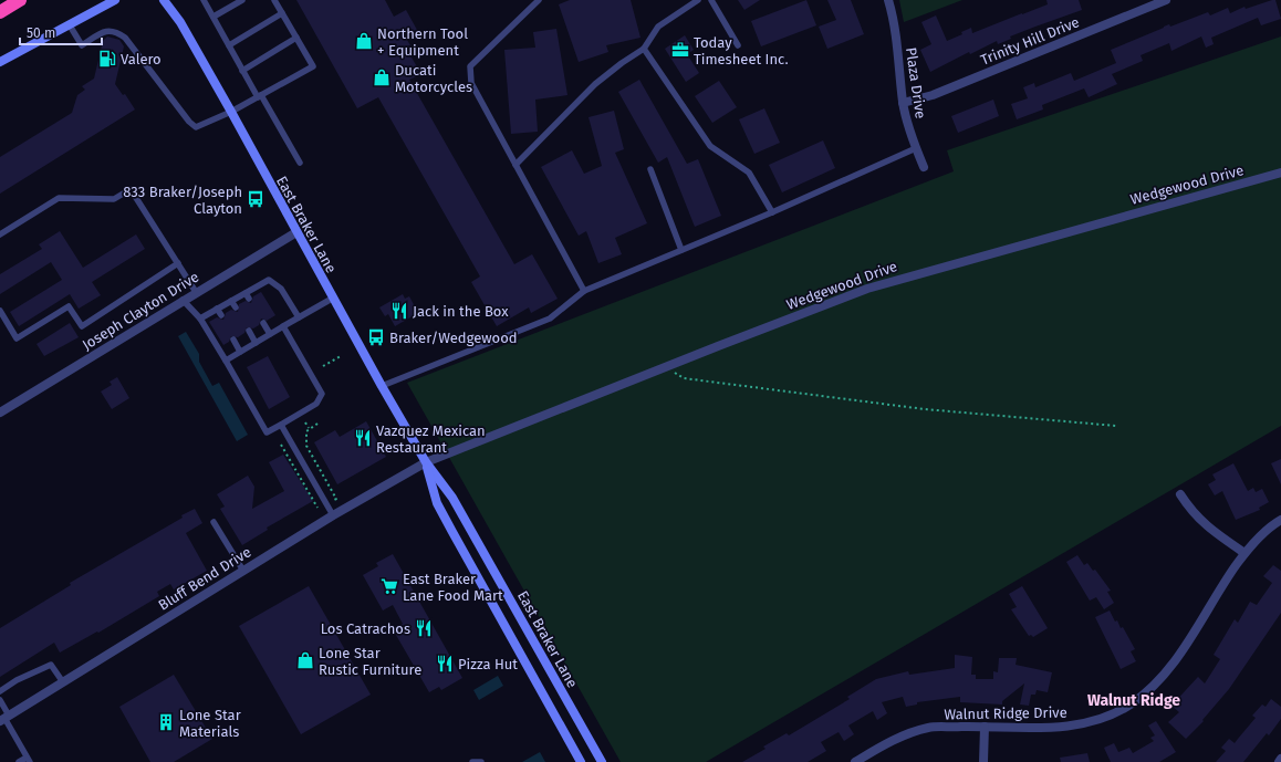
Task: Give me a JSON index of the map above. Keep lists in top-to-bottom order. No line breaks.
{"streets":{"main road":["East Braker Lane"],"street":["Trinity Hill Drive","Plaza Drive","Wedgewood Drive","Joseph Clayton Drive","Bluff Bend Drive","Walnut Ridge Drive"]},"crossings":[["Trinity Hill Drive","Plaza Drive"],["Wedgewood Drive","East Braker Lane"],["Wedgewood Drive","Bluff Bend Drive"],["East Braker Lane","Joseph Clayton Drive"],["East Braker Lane","Bluff Bend Drive"]],"districts":["Walnut Ridge"],"places":{"shop":["Northern Tool + Equipment","Ducati Motorcycles","Lone Star Rustic Furniture"],"office":["Today Timesheet Inc."],"fuel station":["Valero"],"bus stop":["833 Braker/Joseph Clayton","Braker/Wedgewood"],"restaurant":["Jack in the Box","Vazquez Mexican Restaurant","Los Catrachos","Pizza Hut"],"supermarket":["East Braker Lane Food Mart"],"building":["Lone Star Materials"]},"scale_bar":"50 m"}
